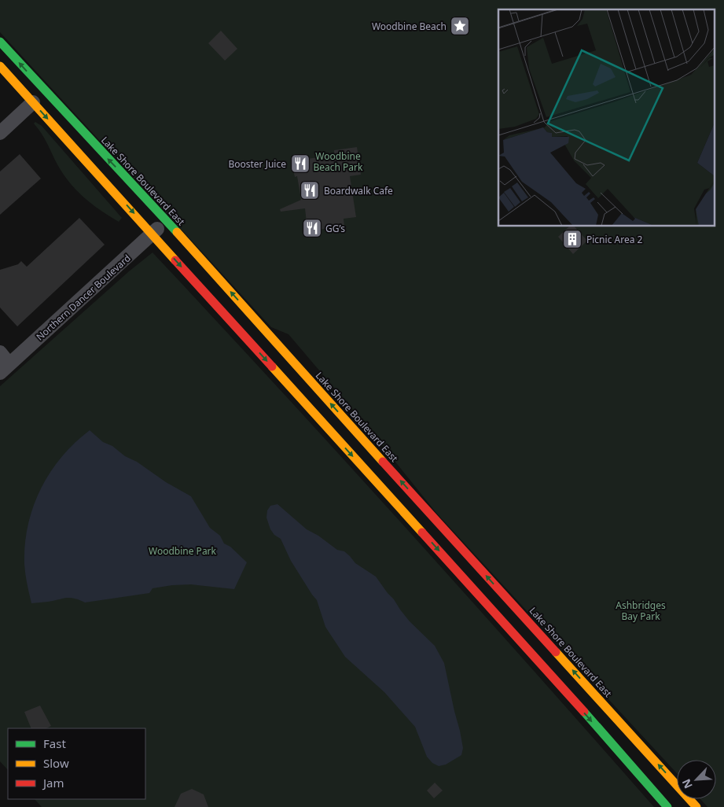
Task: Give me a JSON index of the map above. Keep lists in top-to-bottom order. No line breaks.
{"streets":{"highway":["Lake Shore Boulevard East"],"street":["Northern Dancer Boulevard"]},"crossings":[["Lake Shore Boulevard East","Northern Dancer Boulevard"]],"parks":["Woodbine Beach Park","Woodbine Park","Ashbridges Bay Park"],"places":{"place":["Woodbine Beach"],"restaurant":["Booster Juice","Boardwalk Cafe","GG’s"],"building":["Picnic Area 2"]},"legend":["Fast","Slow","Jam"],"north":"bottom left"}
